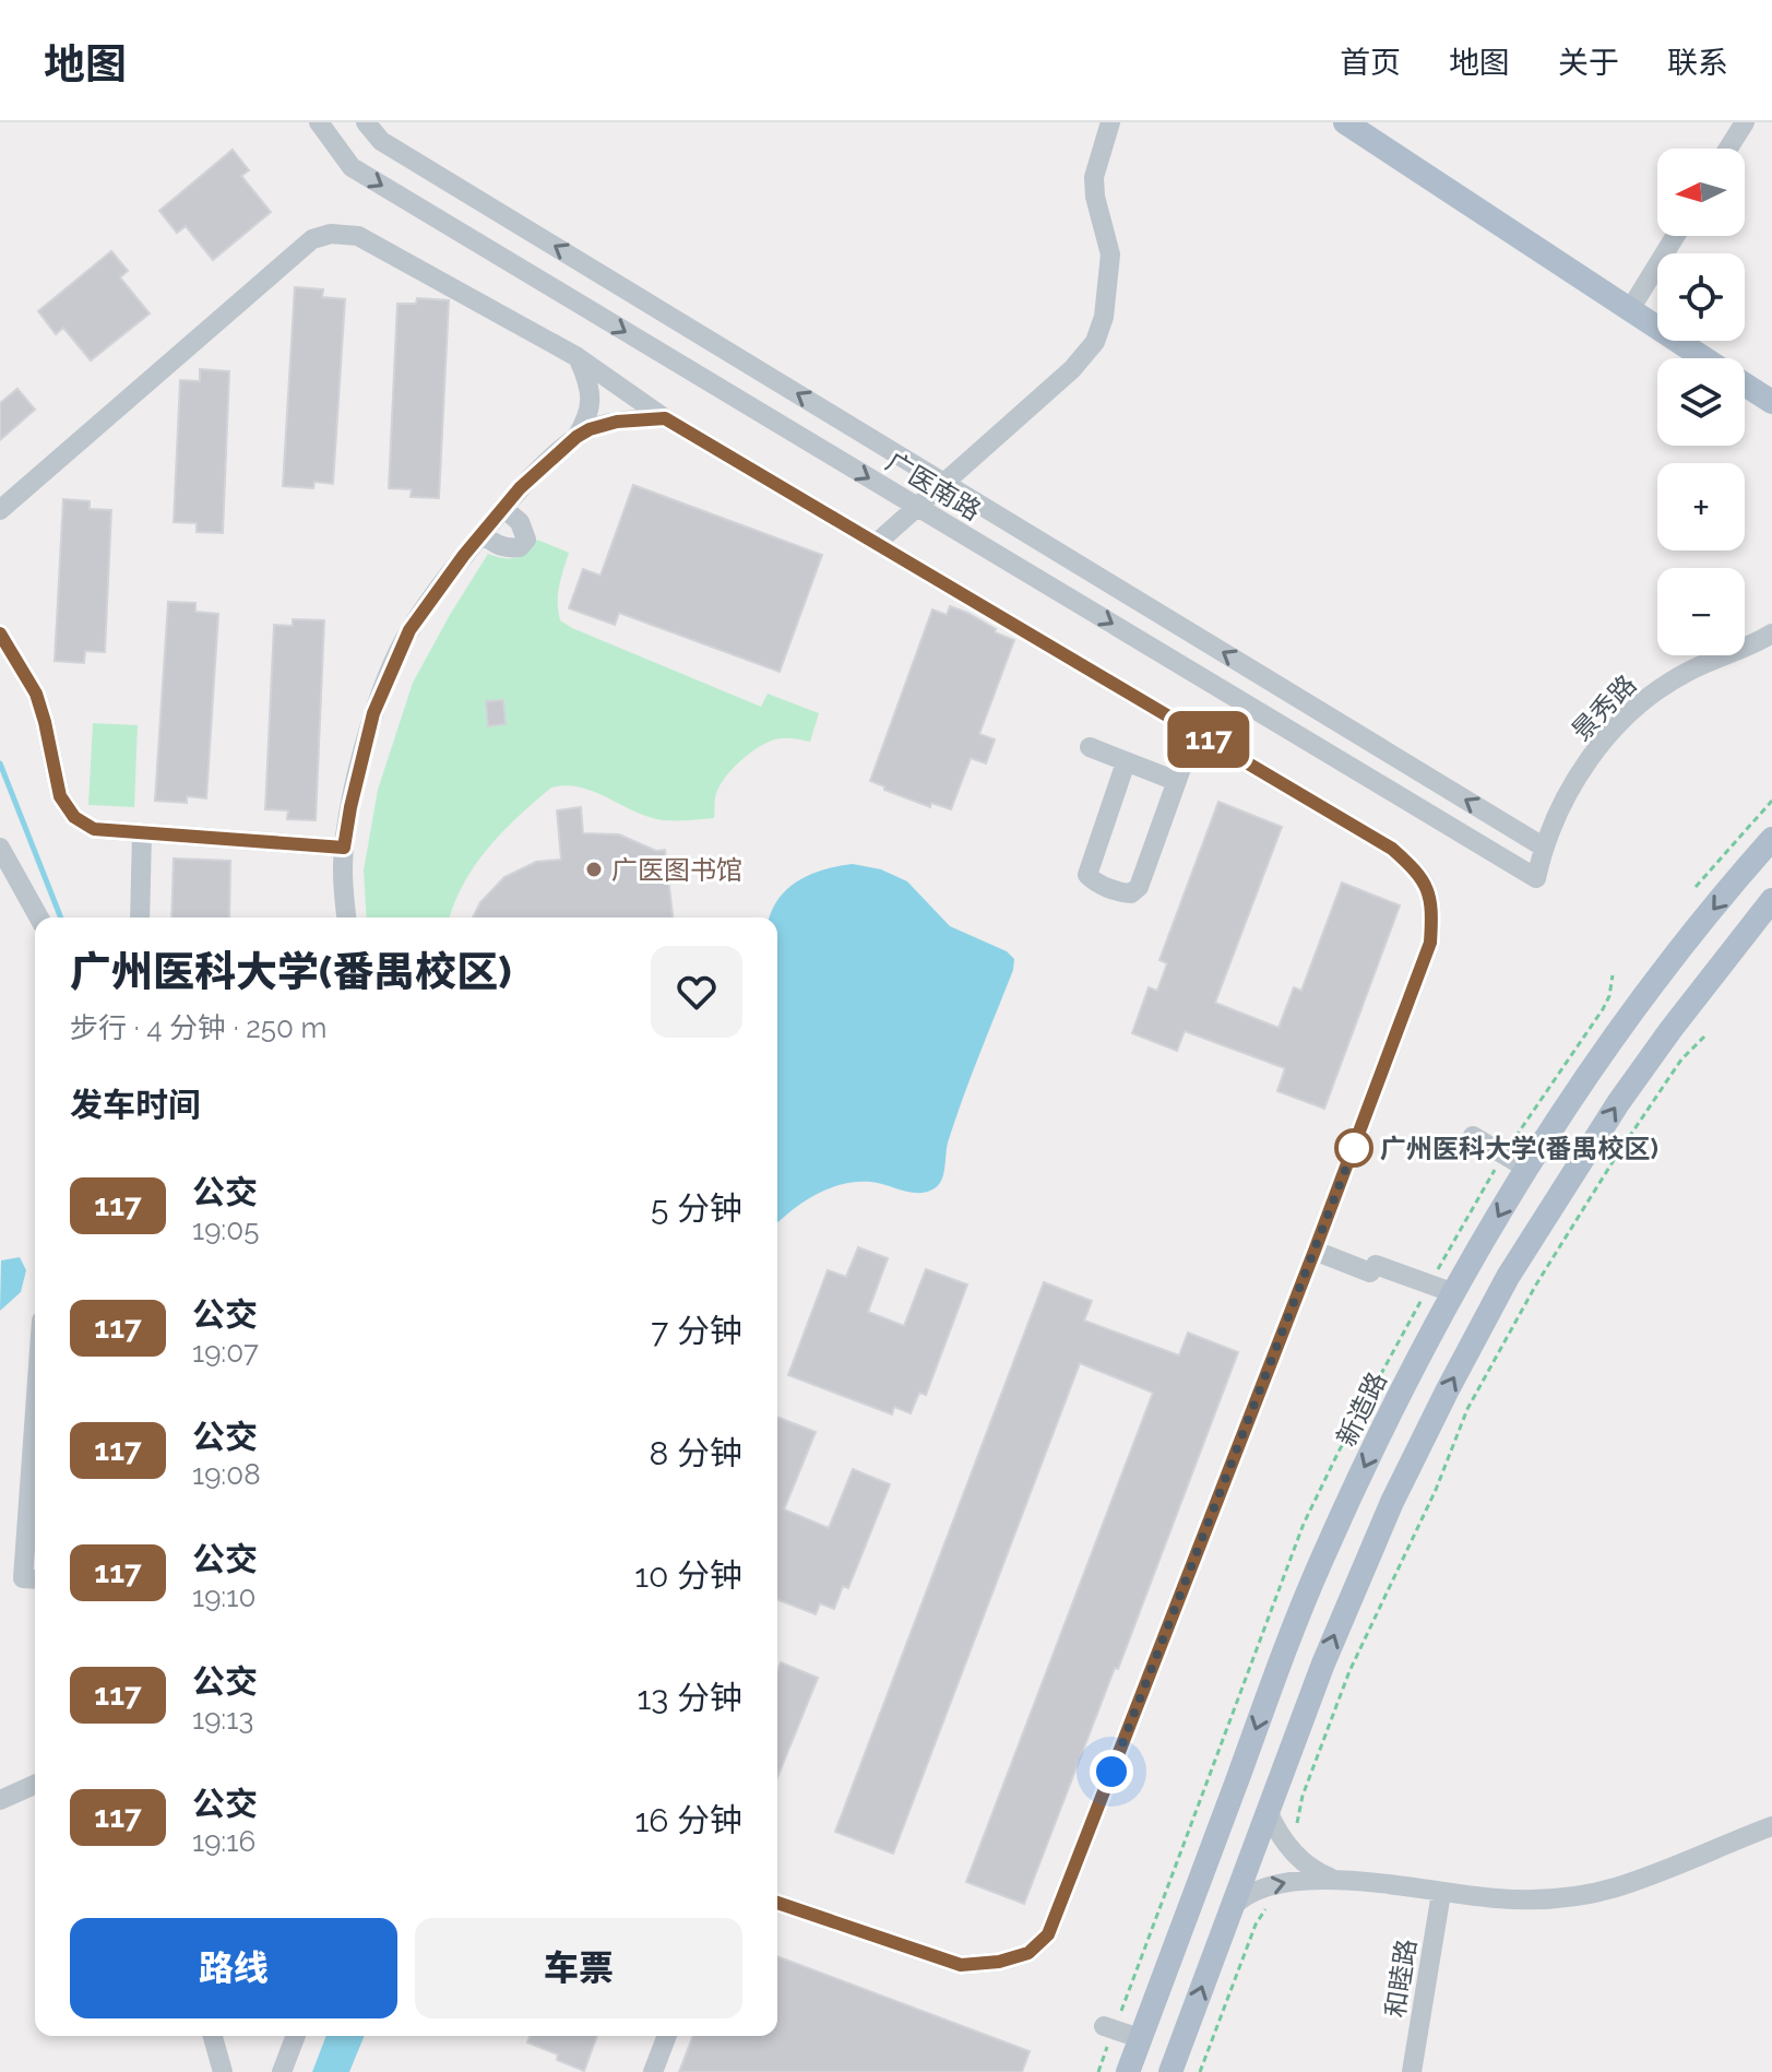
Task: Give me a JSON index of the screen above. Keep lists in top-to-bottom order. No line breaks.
{"streets":{"main road":["新造路"],"street":["广医南路","景秀路","和睦路"]},"crossings":[["广医南路","景秀路"]],"places":["广医图书馆","广州医科大学(番禺校区)"],"lines":["bus line 117"],"north":"left","page":{"header":"地图","nav":["首页","地图","关于","联系"],"on_map":"117","map_buttons":["+","−"],"heading":[["广州医科大学(番禺校区)","步行 · 4 分钟 · 250 m"],"发车时间"],"list":[{"mark":"117","name":"公交","note":"19:05","value":"5 分钟"},{"mark":"117","name":"公交","note":"19:07","value":"7 分钟"},{"mark":"117","name":"公交","note":"19:08","value":"8 分钟"},{"mark":"117","name":"公交","note":"19:10","value":"10 分钟"},{"mark":"117","name":"公交","note":"19:13","value":"13 分钟"},{"mark":"117","name":"公交","note":"19:16","value":"16 分钟"}],"buttons":["路线","车票"]}}
